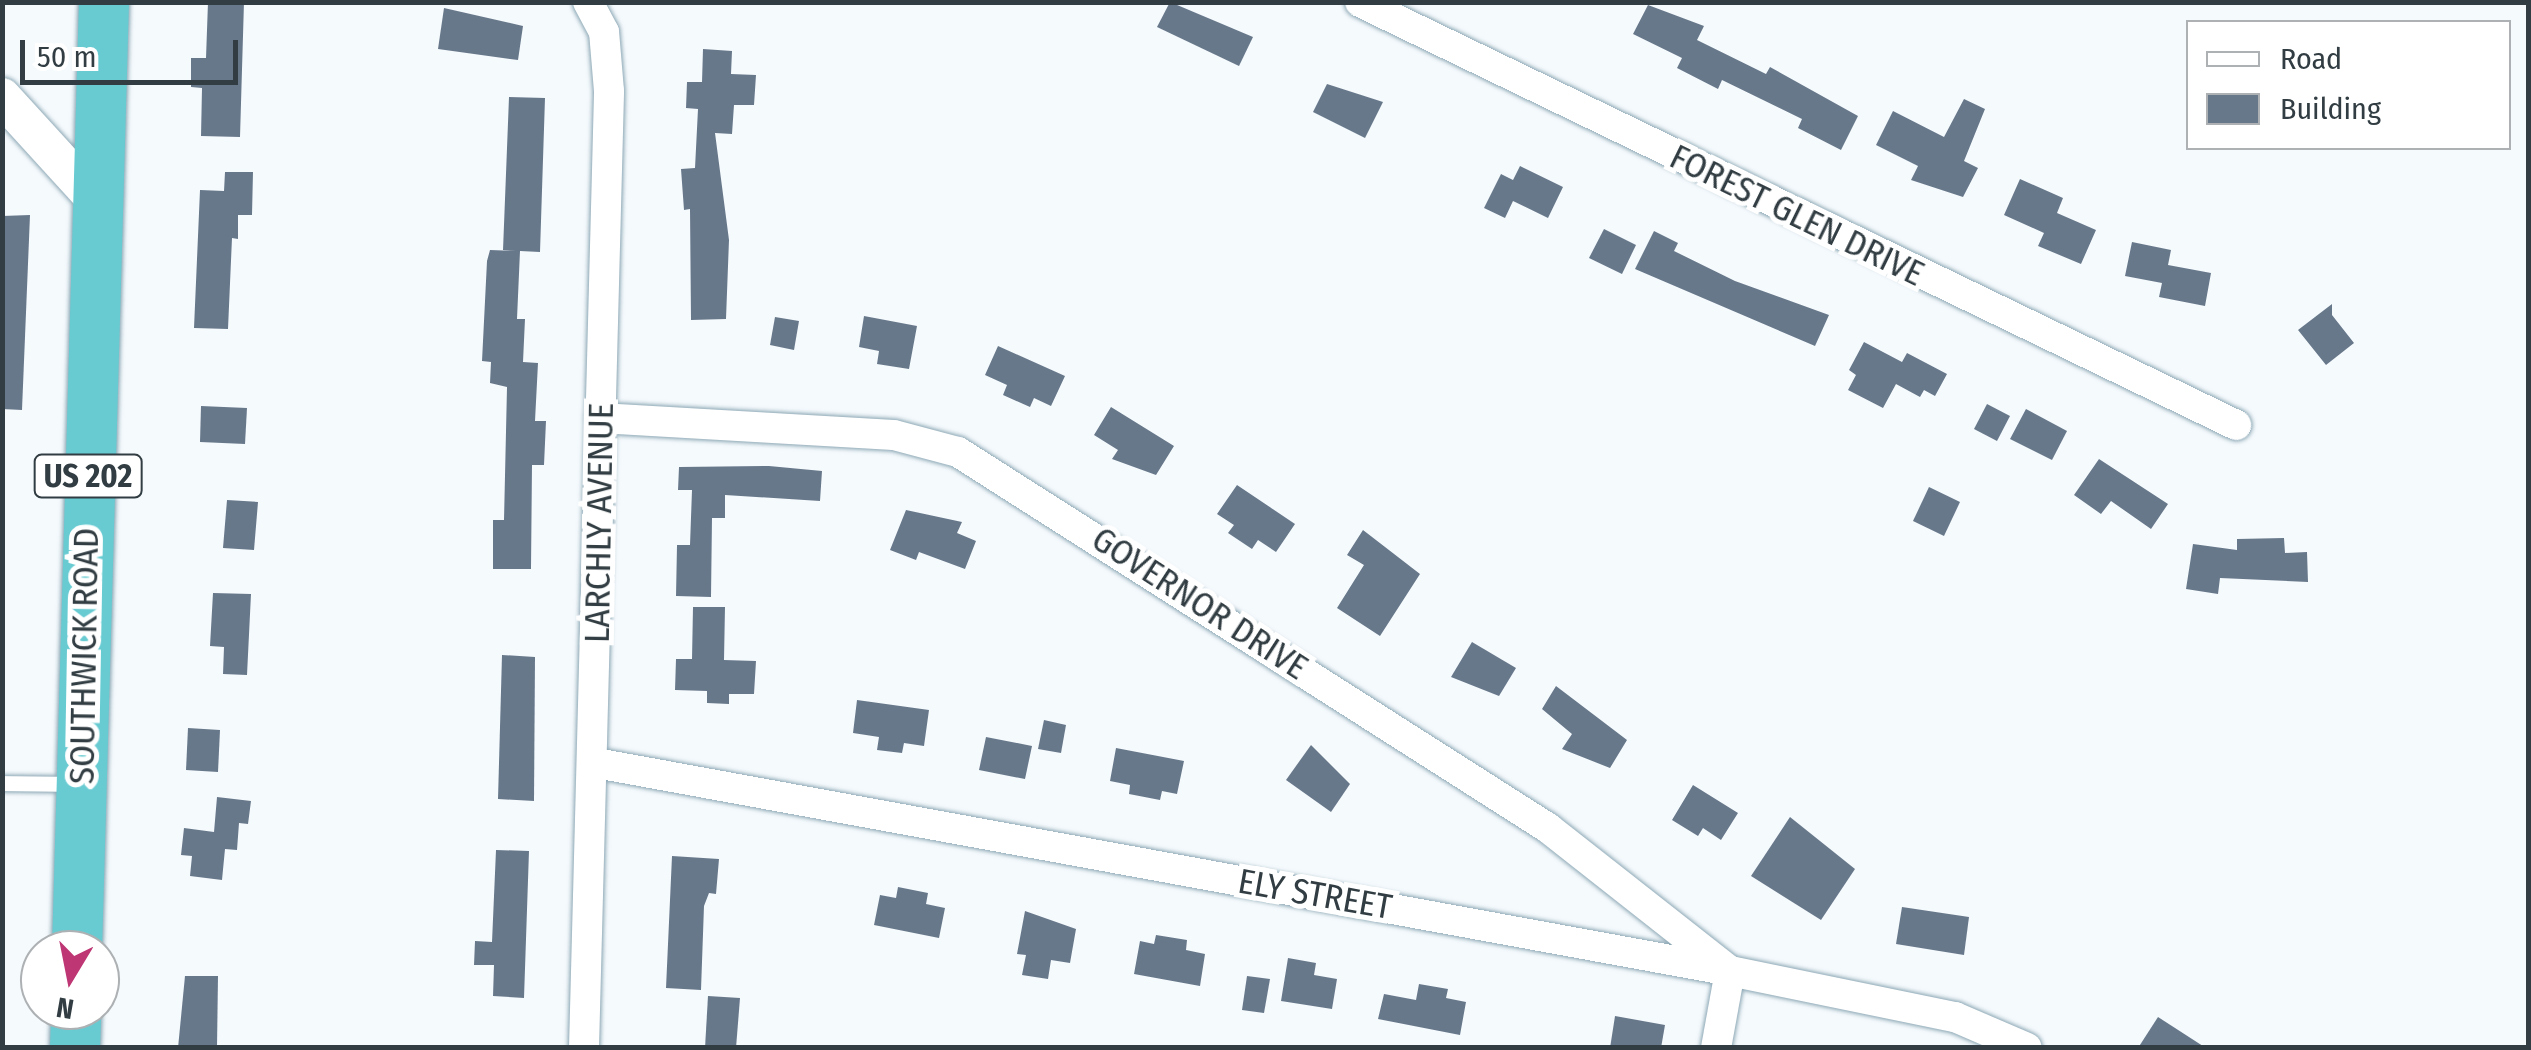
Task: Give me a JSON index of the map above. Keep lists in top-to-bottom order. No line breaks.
{"streets":{"highway":["US 202","SOUTHWICK ROAD"],"street":["FOREST GLEN DRIVE","LARCHLY AVENUE","GOVERNOR DRIVE","ELY STREET"]},"crossings":[["LARCHLY AVENUE","GOVERNOR DRIVE"],["LARCHLY AVENUE","ELY STREET"],["GOVERNOR DRIVE","ELY STREET"]],"legend":["Road","Building"],"scale_bar":"50 m","north":"bottom"}
